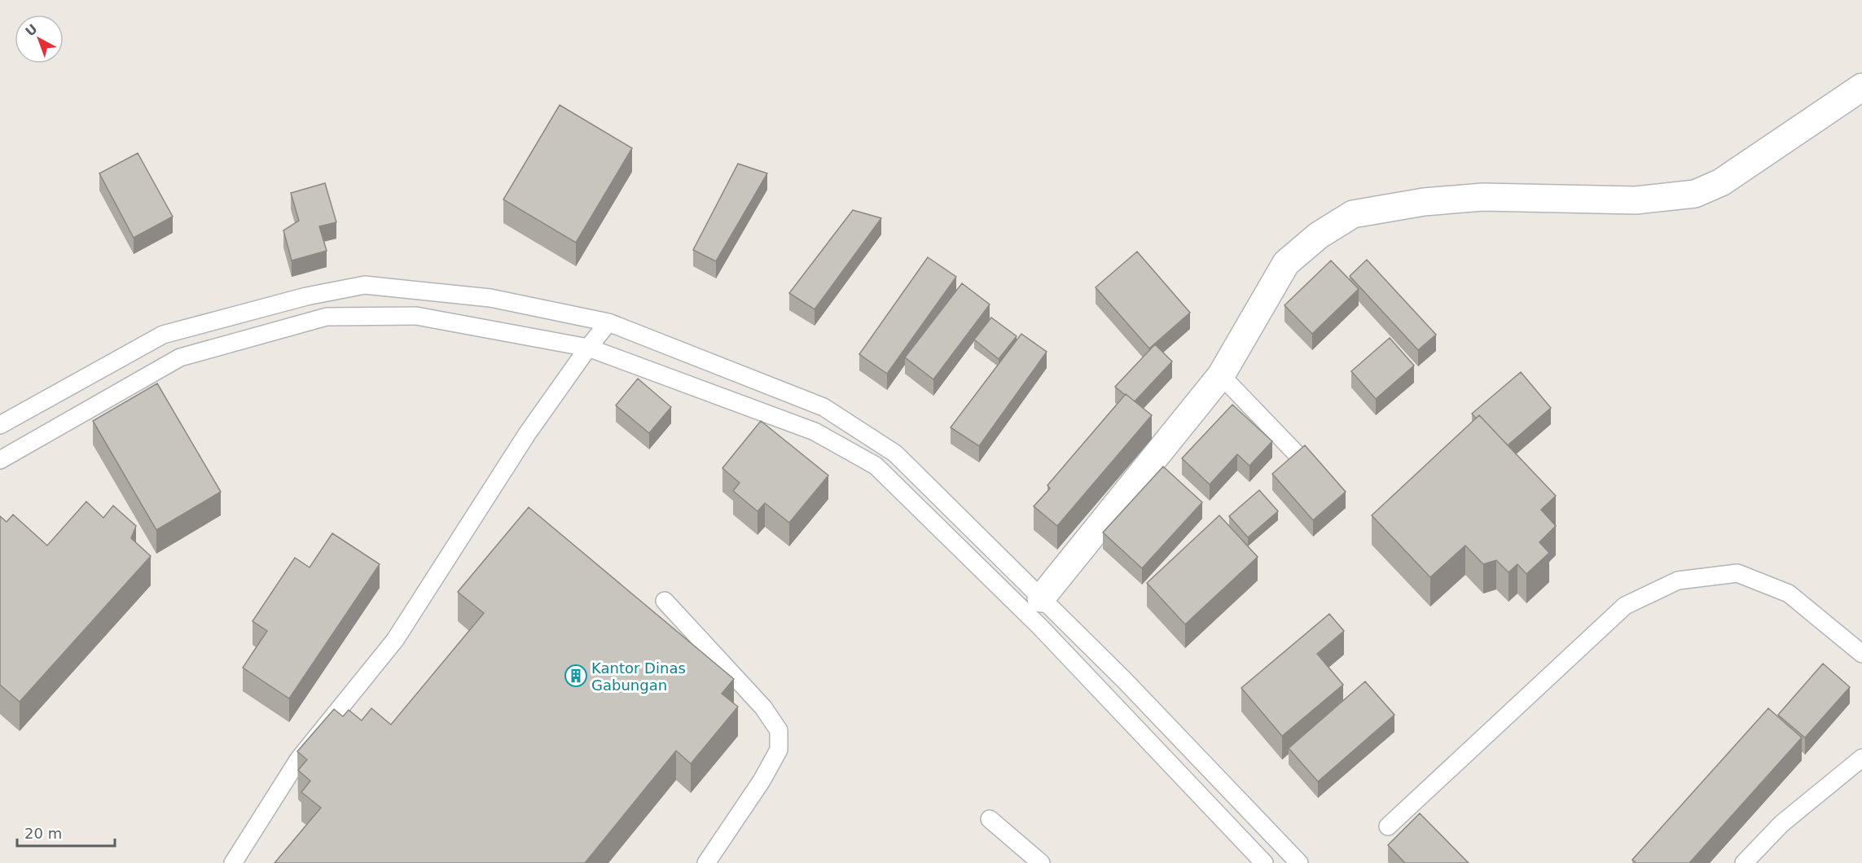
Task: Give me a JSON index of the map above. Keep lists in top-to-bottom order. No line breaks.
{"places":{"building":["Kantor Dinas Gabungan"]},"scale_bar":"20 m","north":"top left"}
